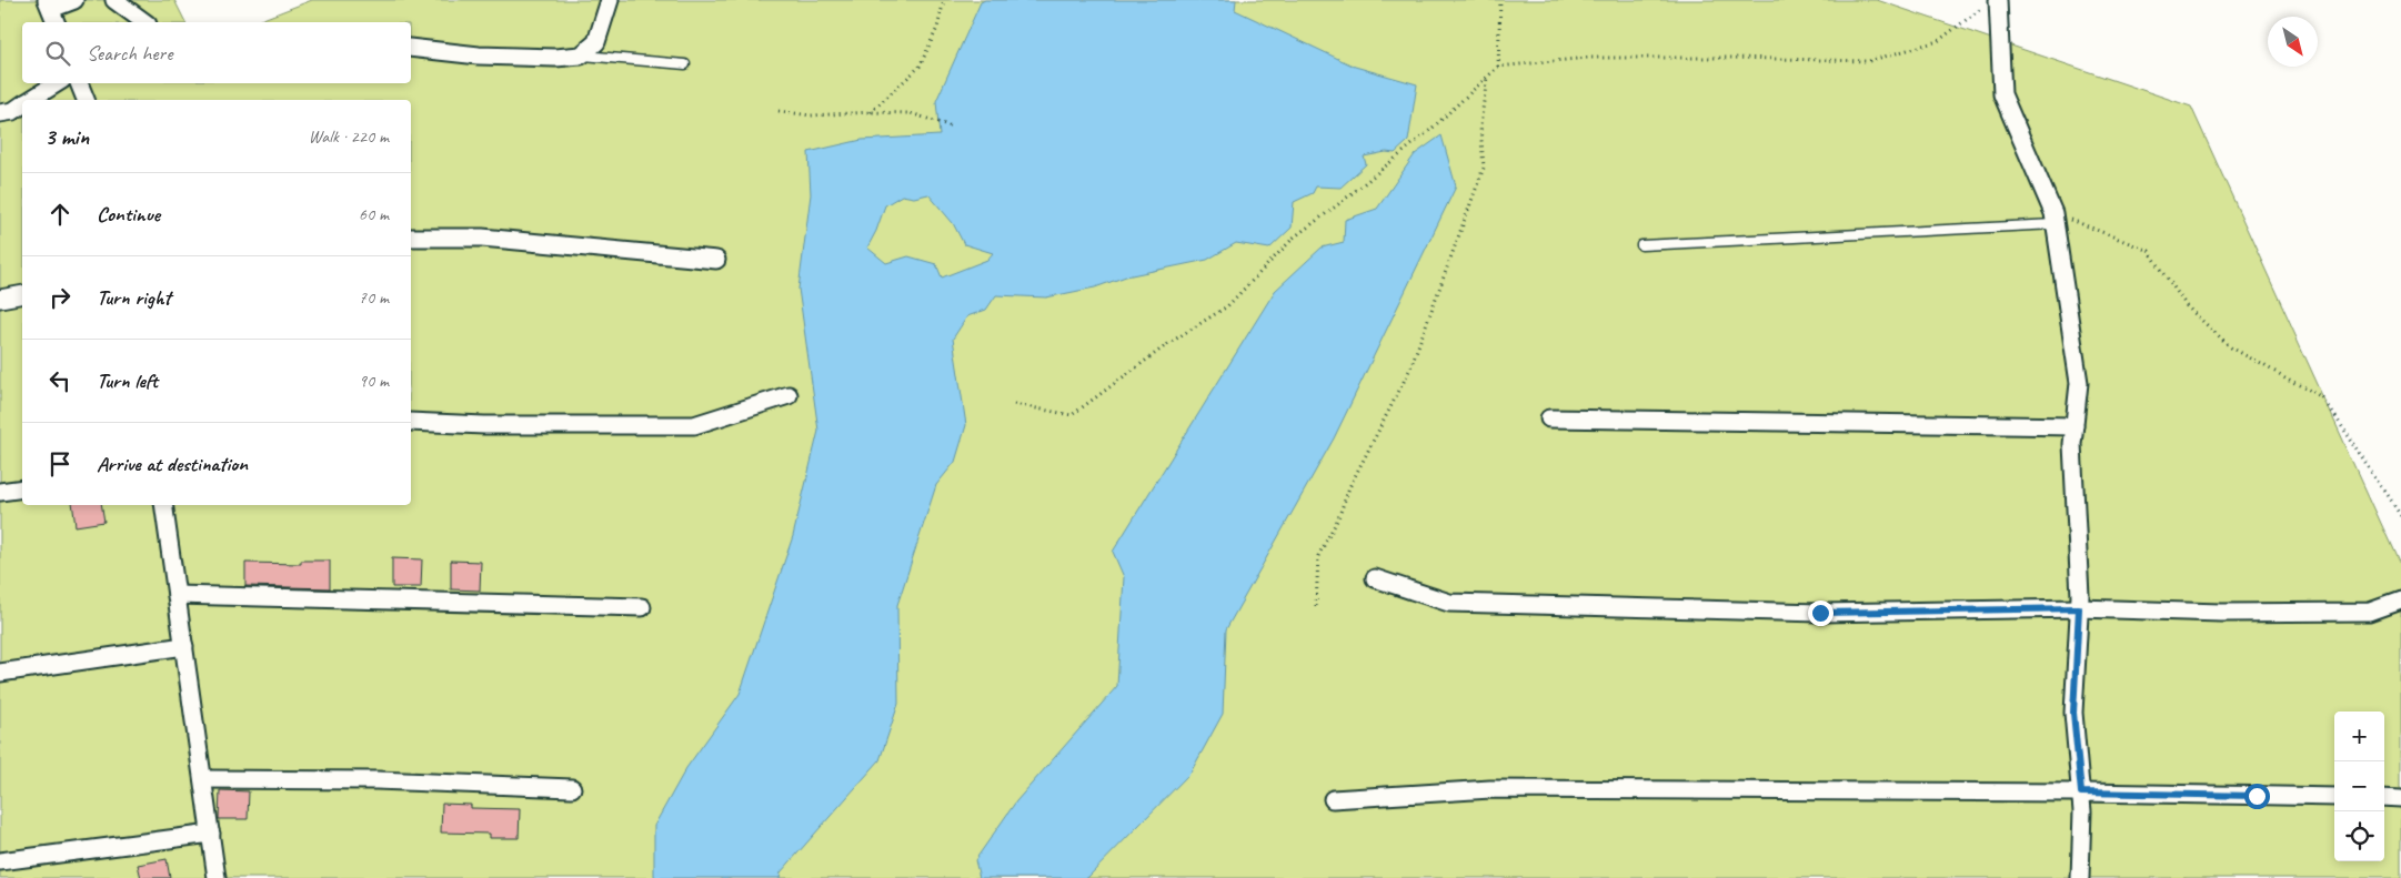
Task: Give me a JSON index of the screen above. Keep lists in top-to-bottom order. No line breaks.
{"north":"bottom right","page":{"search":"Search here","heading":["3 min","Walk · 220 m"],"list":[["Continue","60 m"],["Turn right","70 m"],["Turn left","90 m"],"Arrive at destination"],"map_buttons":["+","−"]}}
